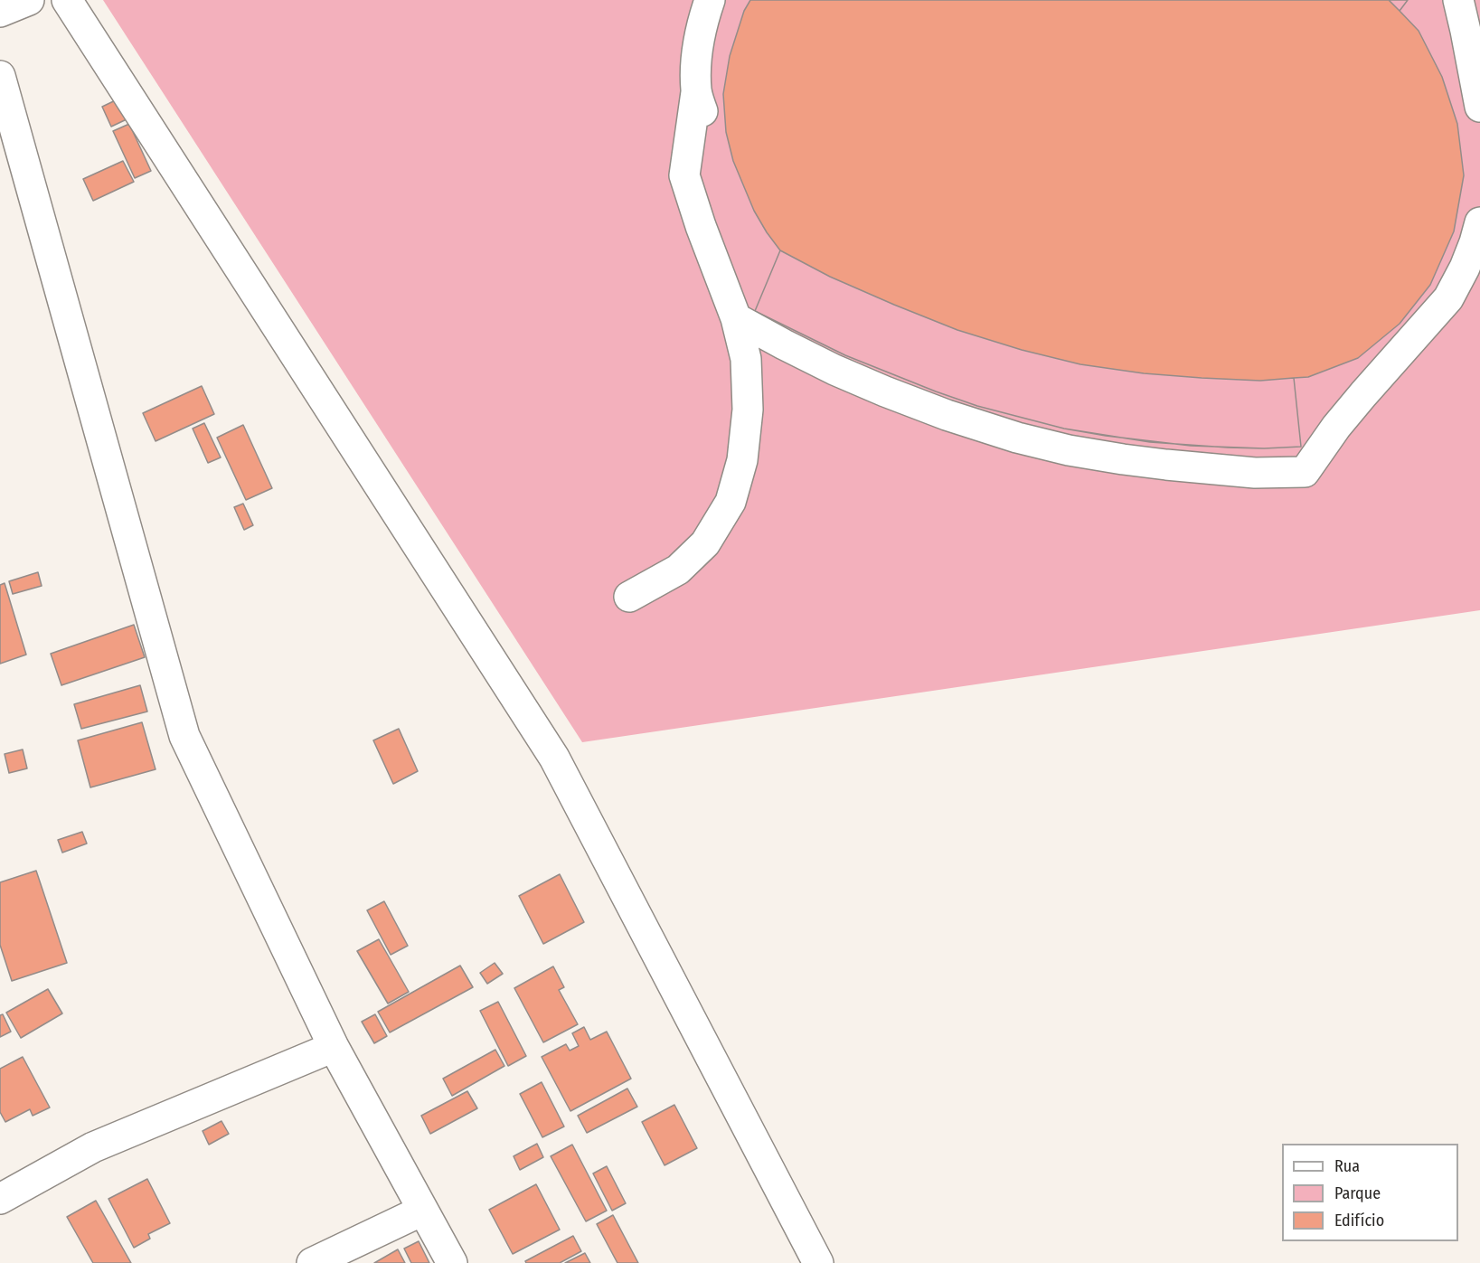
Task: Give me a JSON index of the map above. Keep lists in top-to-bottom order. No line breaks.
{"legend":["Rua","Parque","Edifício"]}
